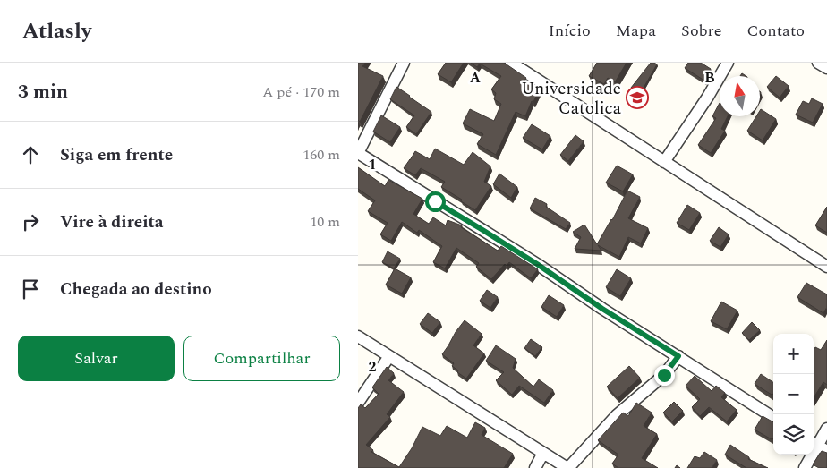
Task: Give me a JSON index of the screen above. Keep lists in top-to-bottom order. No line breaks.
{"places":{"school or university":["Universidade Catolica"]},"north":"top","page":{"header":"Atlasly","nav":["Início","Mapa","Sobre","Contato"],"heading":["3 min","A pé · 170 m"],"list":[["Siga em frente","160 m"],["Vire à direita","10 m"],"Chegada ao destino"],"buttons":["Salvar","Compartilhar"],"map_buttons":["+","−"]},"grid":{"columns":["A","B"],"rows":["1","2"]}}
